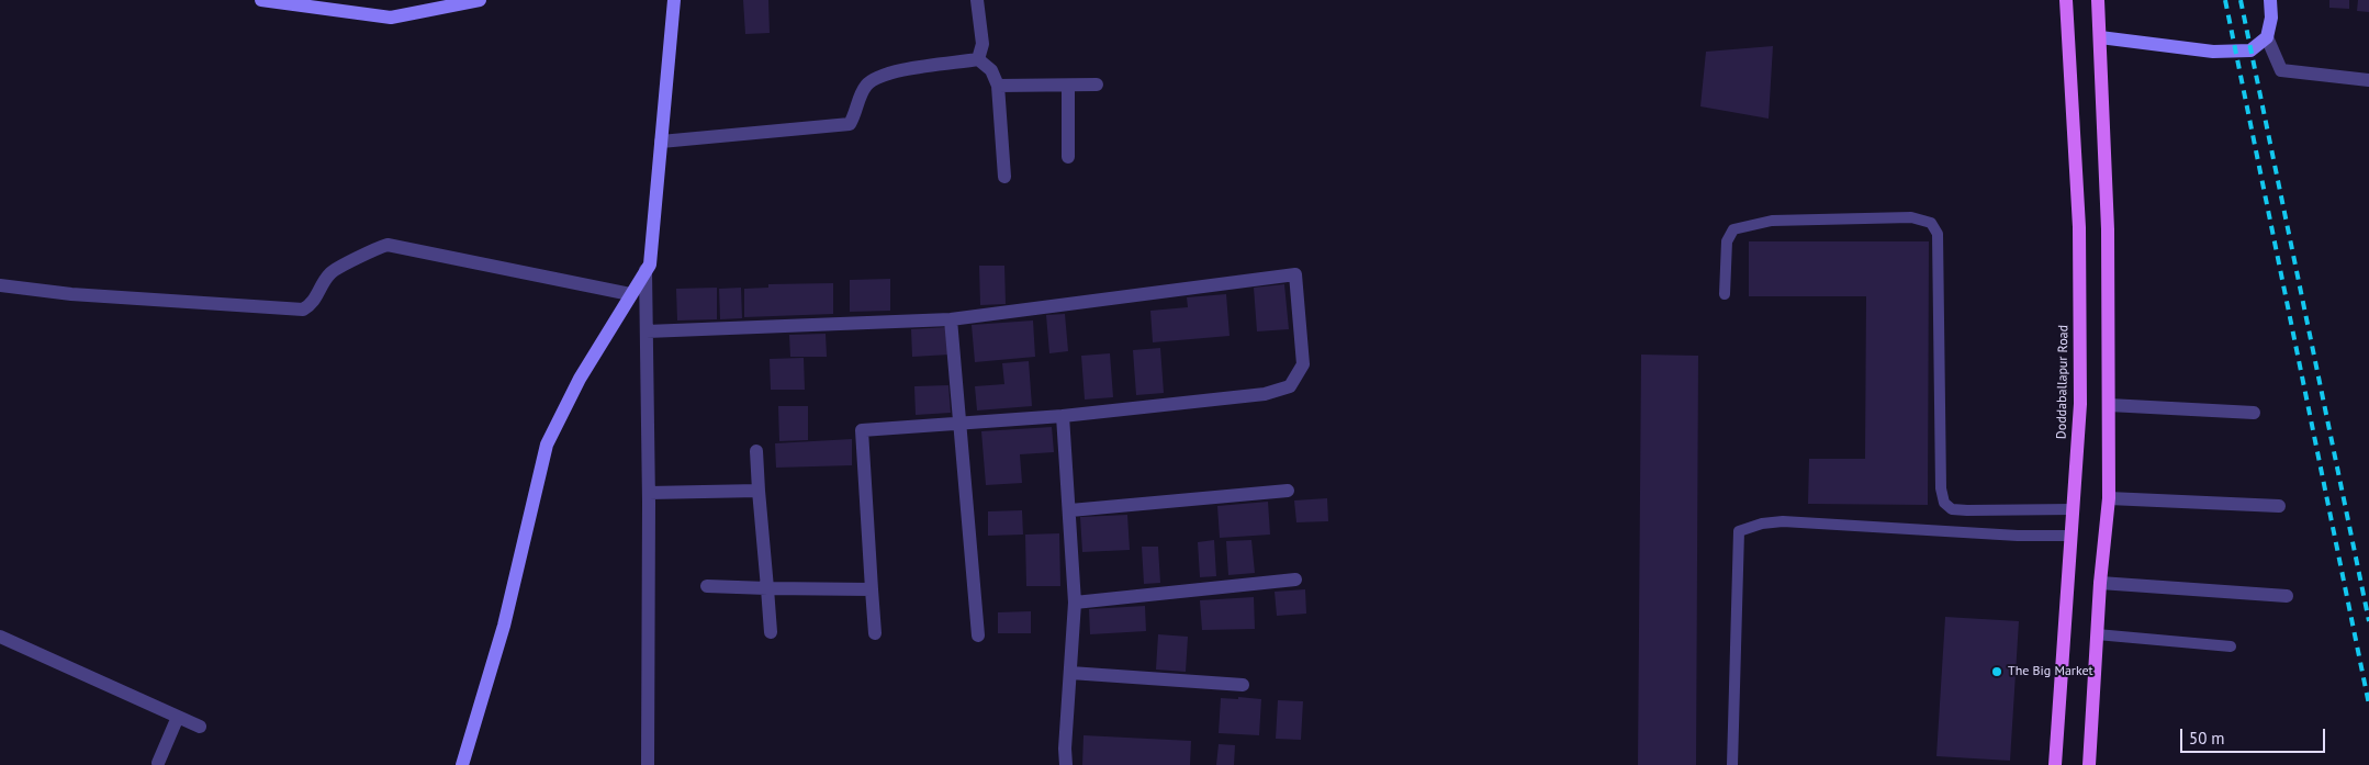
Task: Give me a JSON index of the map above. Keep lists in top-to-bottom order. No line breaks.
{"streets":{"main road":["Doddaballapur Road"]},"places":["The Big Market"],"scale_bar":"50 m"}
